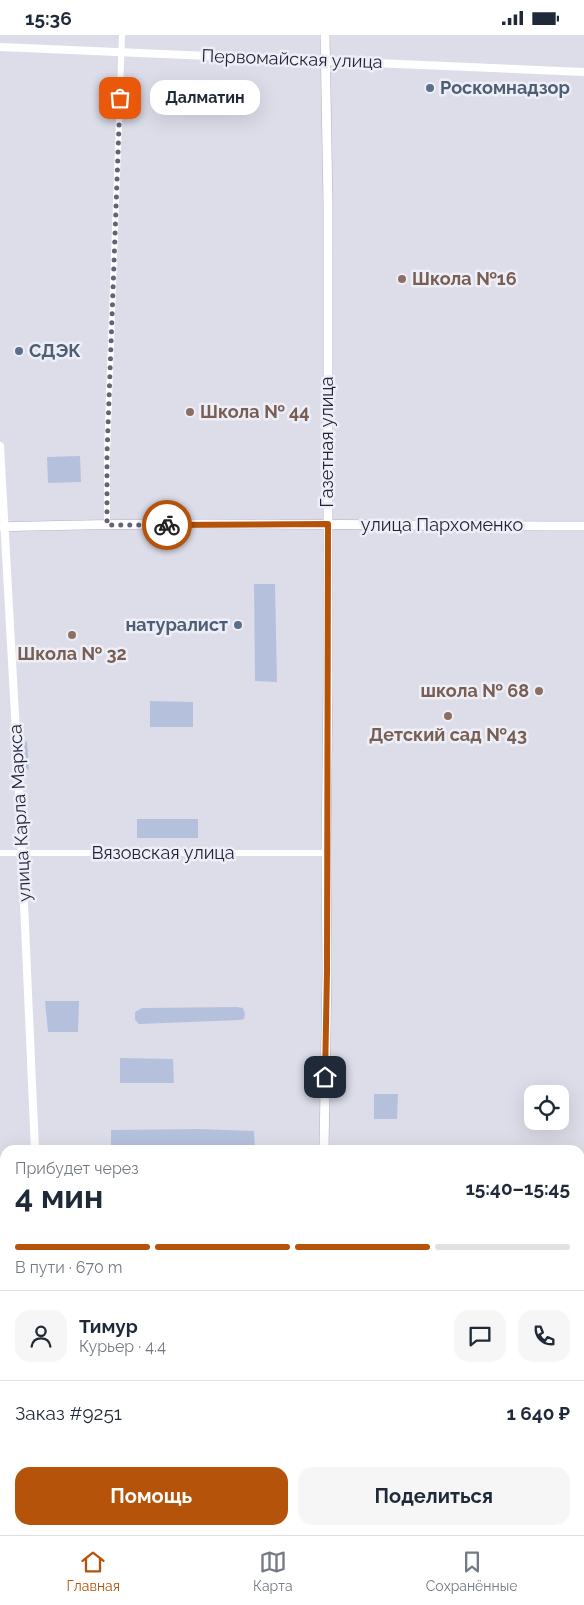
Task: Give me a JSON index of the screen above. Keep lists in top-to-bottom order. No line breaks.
{"streets":{"main road":["Газетная улица","улица Пархоменко"],"street":["Первомайская улица","улица Карла Маркса","Вязовская улица"]},"crossings":[["Первомайская улица","Газетная улица"],["Газетная улица","улица Пархоменко"],["Газетная улица","Вязовская улица"],["улица Пархоменко","улица Карла Маркса"],["улица Карла Маркса","Вязовская улица"]],"places":["Роскомнадзор","Далматин","Школа №16","СДЭК","Школа № 44","натуралист","Школа № 32","школа № 68","Детский сад №43"],"page":{"status":"15:36","bubble":"Далматин","heading":["4 мин","Прибудет через","15:40–15:45"],"panel":["Тимур","Курьер · 4.4","Заказ #9251","1 640 ₽"],"bar":"В пути · 670 m","buttons":["Помощь","Поделиться"],"tabs":["Главная","Карта","Сохранённые"]}}
